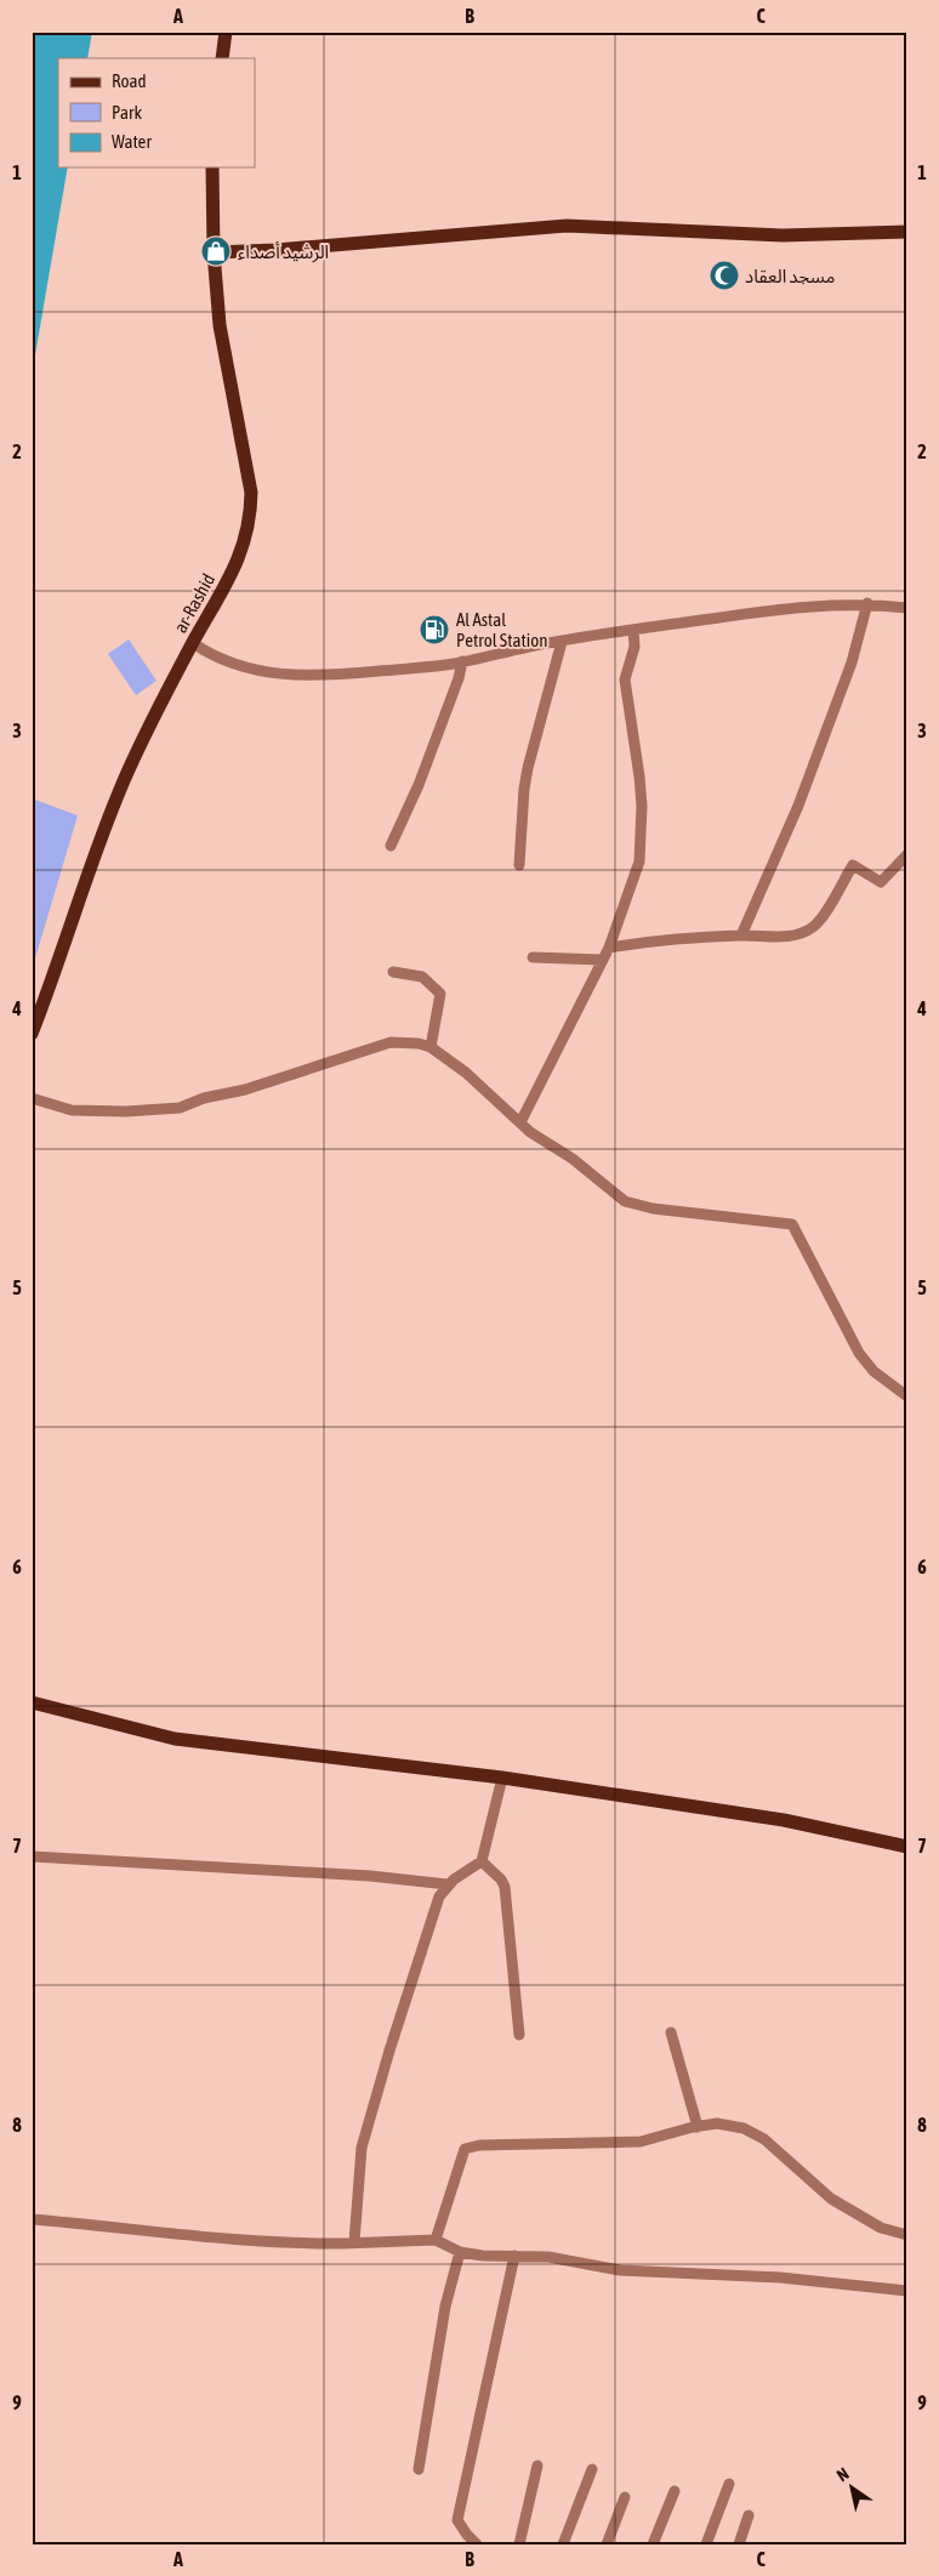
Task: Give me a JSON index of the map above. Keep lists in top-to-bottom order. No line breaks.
{"streets":{"main road":["ar-Rashid"]},"places":{"shop":["الرشيد أصداء"],"mosque":["مسجد العقاد"],"fuel station":["Al Astal Petrol Station"]},"legend":["Road","Park","Water"],"north":"top left","grid":{"columns":["A","B","C"],"rows":["1","2","3","4","5","6","7","8","9"]}}
